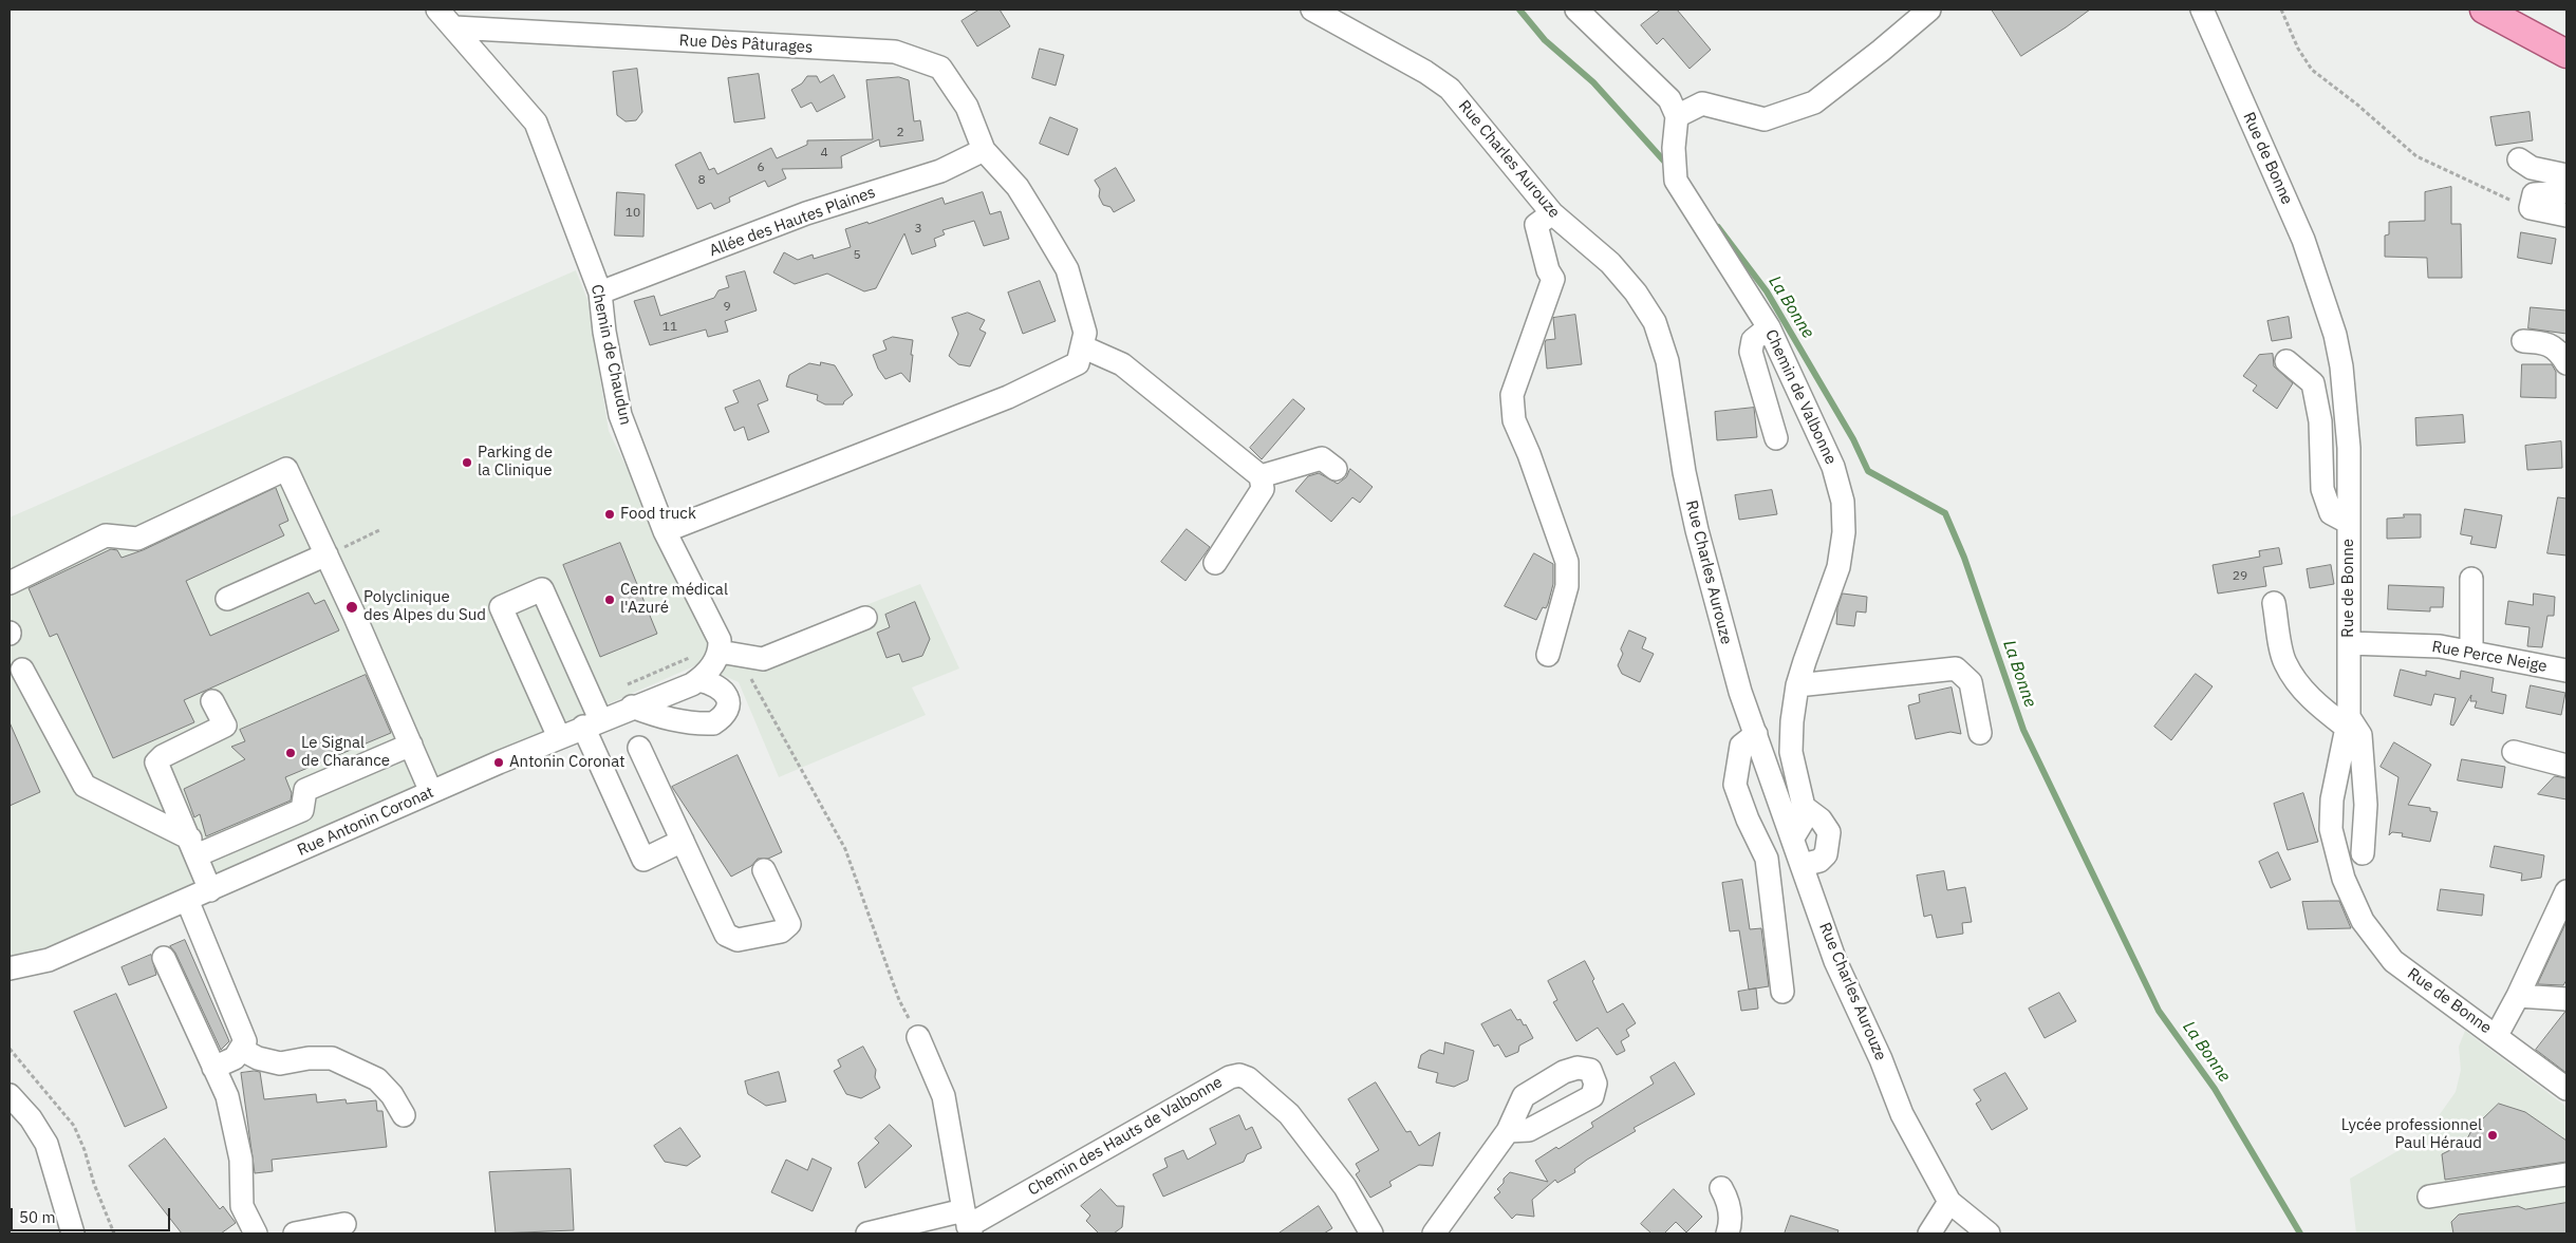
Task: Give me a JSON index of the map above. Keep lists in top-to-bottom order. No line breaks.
{"streets":{"street":["Rue Dès Pâturages","Rue de Bonne","Rue Charles Aurouze","Allée des Hautes Plaines","Chemin de Chaudun","Chemin de Valbonne","Rue Perce Neige","Rue Antonin Coronat","Chemin des Hauts de Valbonne"]},"crossings":[["Rue Dès Pâturages","Allée des Hautes Plaines"],["Rue Dès Pâturages","Chemin de Chaudun"],["Rue de Bonne","Rue Perce Neige"],["Rue Charles Aurouze","Chemin de Valbonne"],["Allée des Hautes Plaines","Chemin de Chaudun"],["Chemin de Chaudun","Rue Antonin Coronat"]],"water":["La Bonne"],"places":["Parking de la Clinique","Food truck","Centre médical l'Azuré","Polyclinique des Alpes du Sud","Le Signal de Charance","Antonin Coronat","Lycée professionnel Paul Héraud"],"house_numbers":["2","4","6","8","10","3","5","9","11","29"],"scale_bar":"50 m"}
